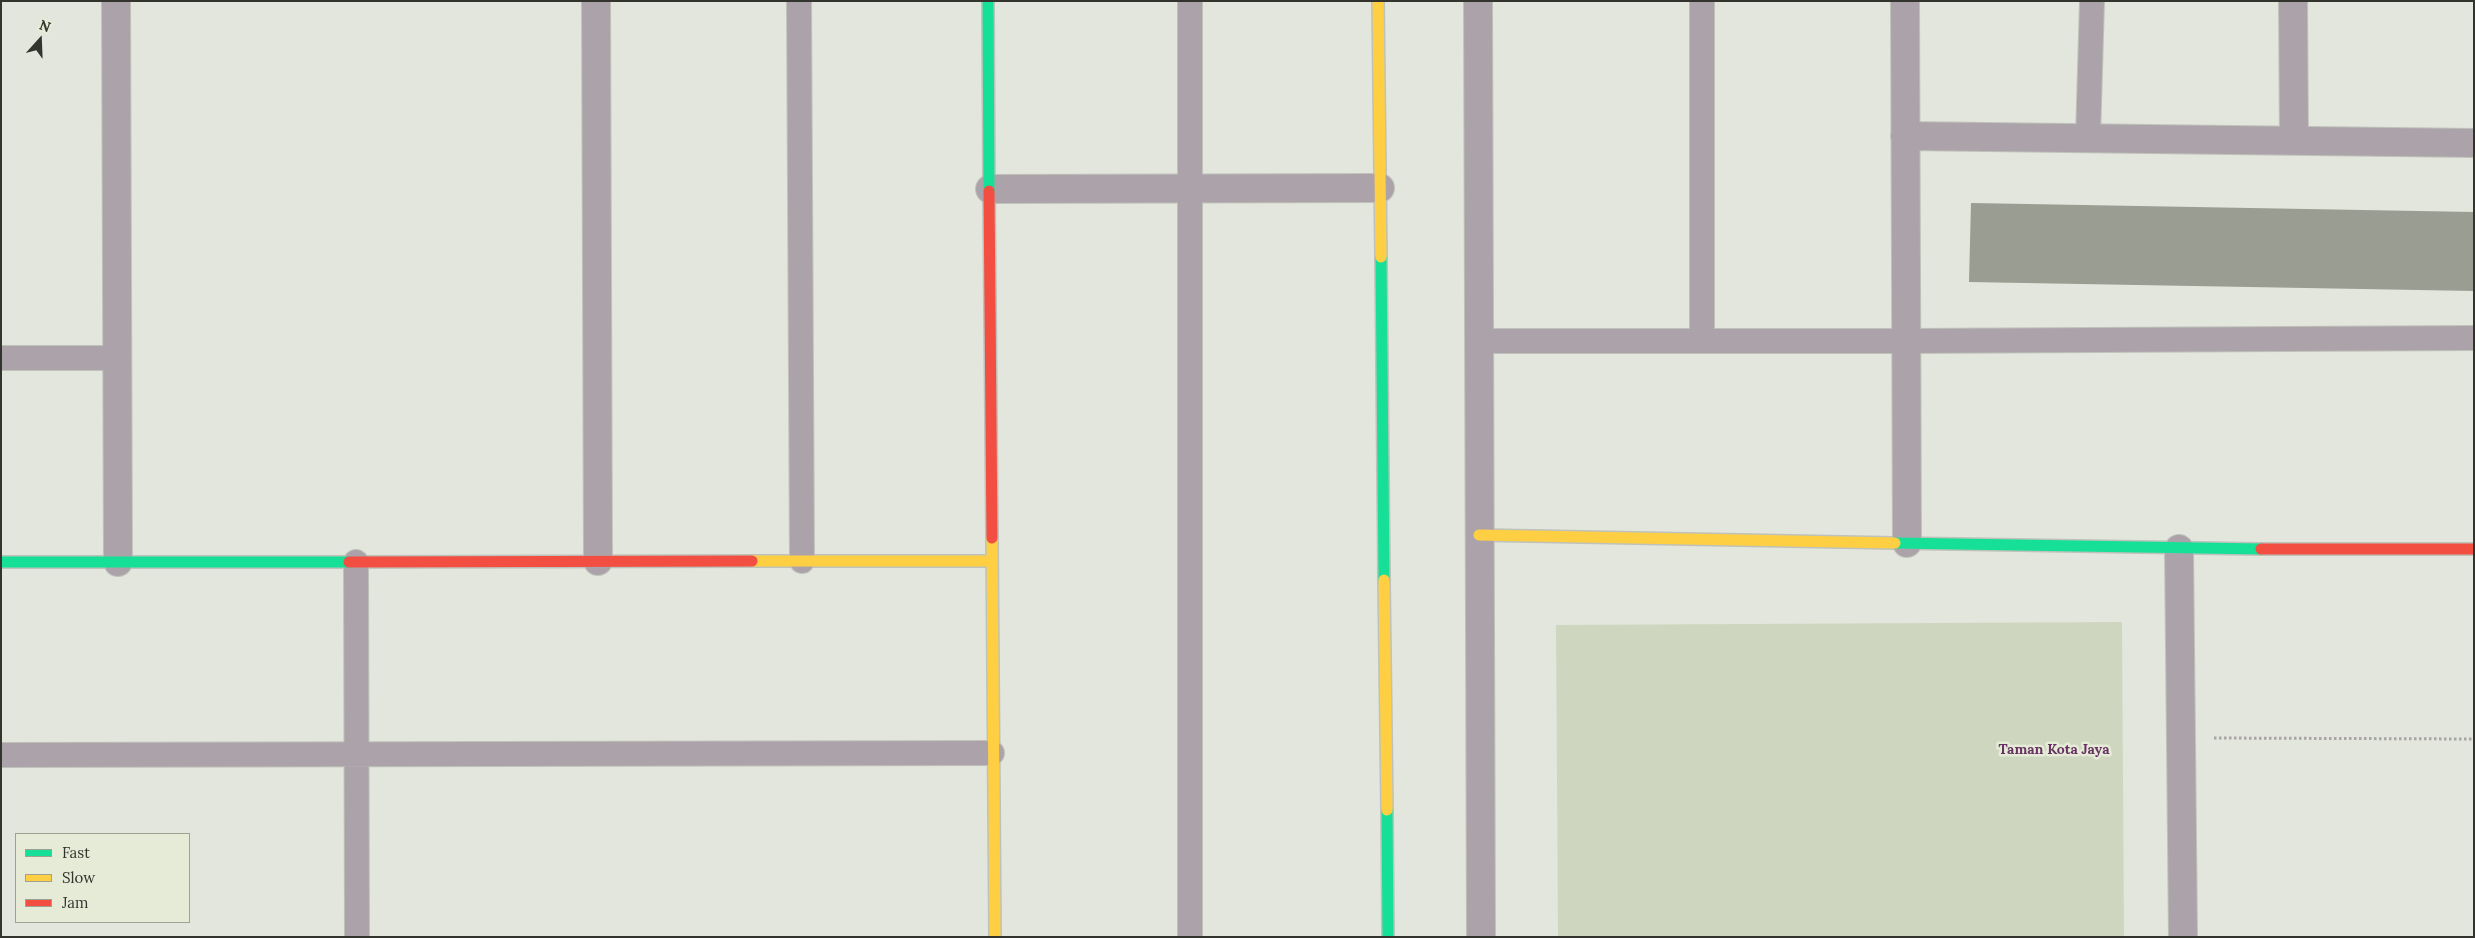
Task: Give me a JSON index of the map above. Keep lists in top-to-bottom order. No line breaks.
{"districts":["Taman Kota Jaya"],"legend":["Fast","Slow","Jam"],"north":"top"}
